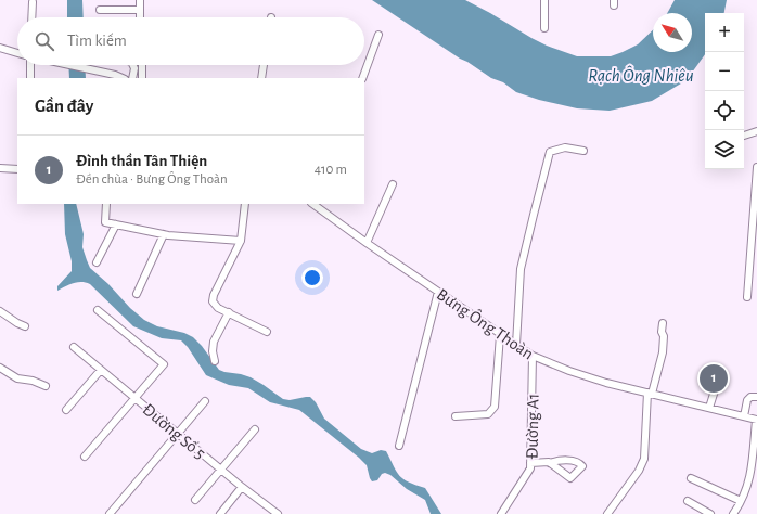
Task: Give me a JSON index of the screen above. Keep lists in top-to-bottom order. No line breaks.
{"streets":{"street":["Bưng Ông Thoàn","Đường A1","Đường Số 5"]},"crossings":[["Bưng Ông Thoàn","Đường A1"]],"water":["Rạch Ông Nhiêu"],"north":"top left","page":{"map_buttons":["+","−"],"search":"Tìm kiếm","heading":"Gần đây","list":[{"mark":"1","name":"Đình thần Tân Thiện","note":"Đền chùa · Bưng Ông Thoàn","value":"410 m"}],"pins":"1"}}
